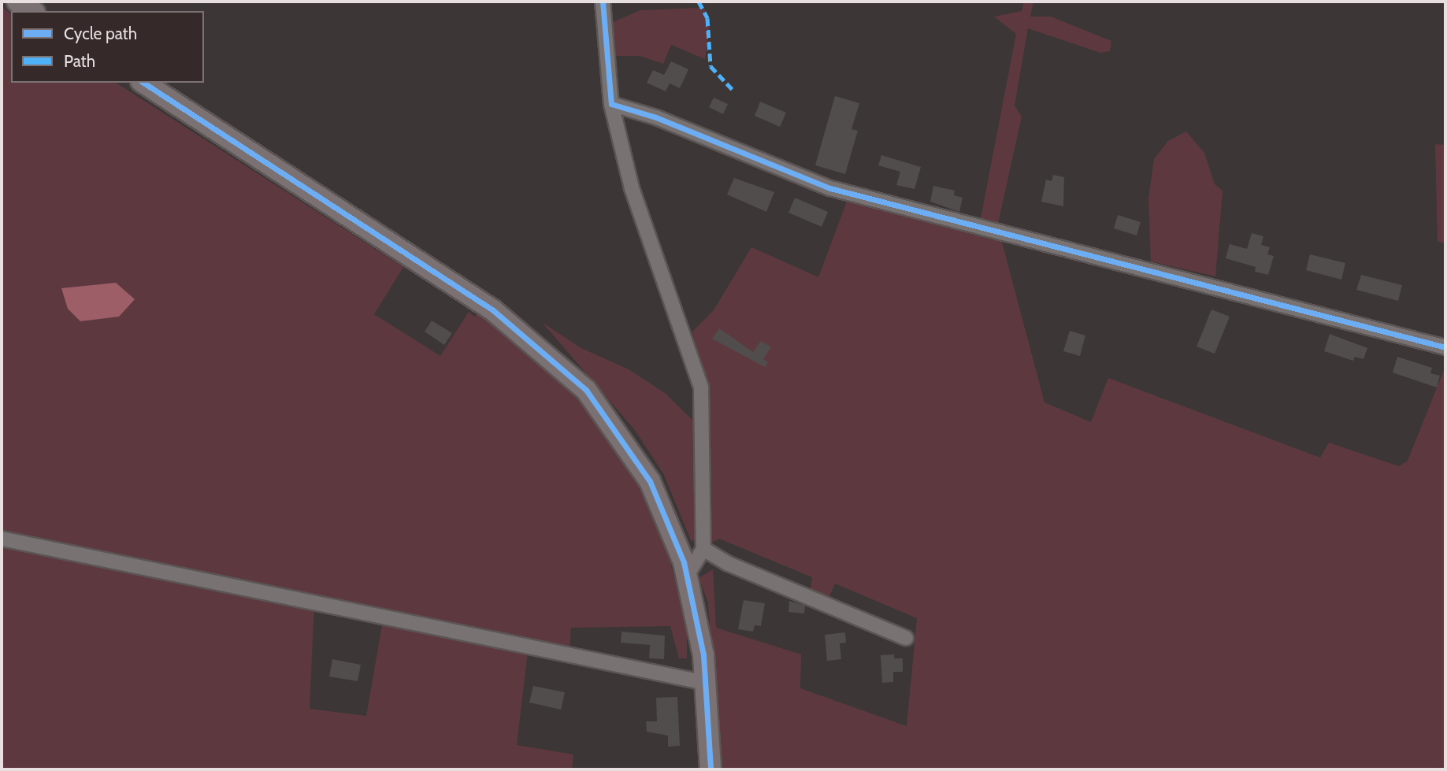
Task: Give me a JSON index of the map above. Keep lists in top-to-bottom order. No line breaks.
{"legend":["Cycle path","Path"]}
